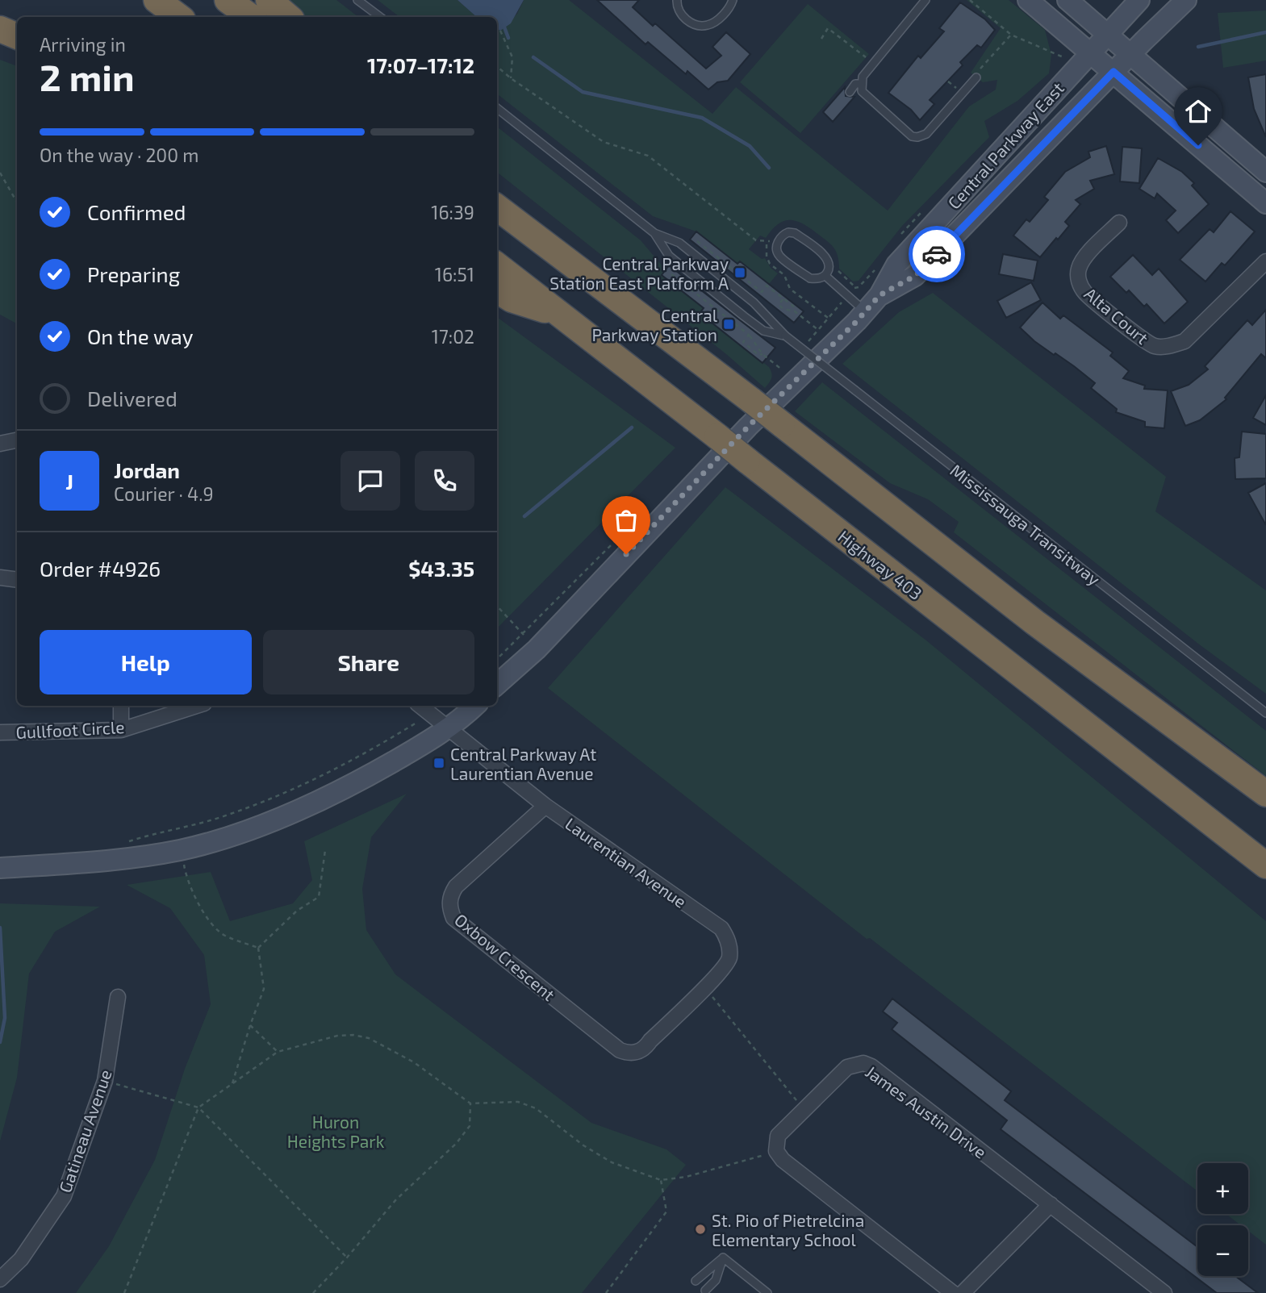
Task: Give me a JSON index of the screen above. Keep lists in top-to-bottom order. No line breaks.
{"streets":{"highway":["Highway 403"],"street":["Central Parkway East","Alta Court","Gullfoot Circle","Laurentian Avenue","Oxbow Crescent","James Austin Drive","Gatineau Avenue"],"lane":["Mississauga Transitway"]},"crossings":[["Laurentian Avenue","Oxbow Crescent"]],"parks":["Huron Heights Park"],"places":{"transit":["Central Parkway Station East Platform A","Central Parkway Station","Central Parkway At Laurentian Avenue"],"other":["St. Pio of Pietrelcina Elementary School"]},"page":{"heading":["2 min","Arriving in","17:07–17:12"],"panel":["Jordan","Courier · 4.9","Order #4926","$43.35"],"bar":"On the way · 200 m","list":[["Confirmed","16:39"],["Preparing","16:51"],["On the way","17:02"],"Delivered"],"round":"J","buttons":["Help","Share"],"map_buttons":["+","−"]}}
